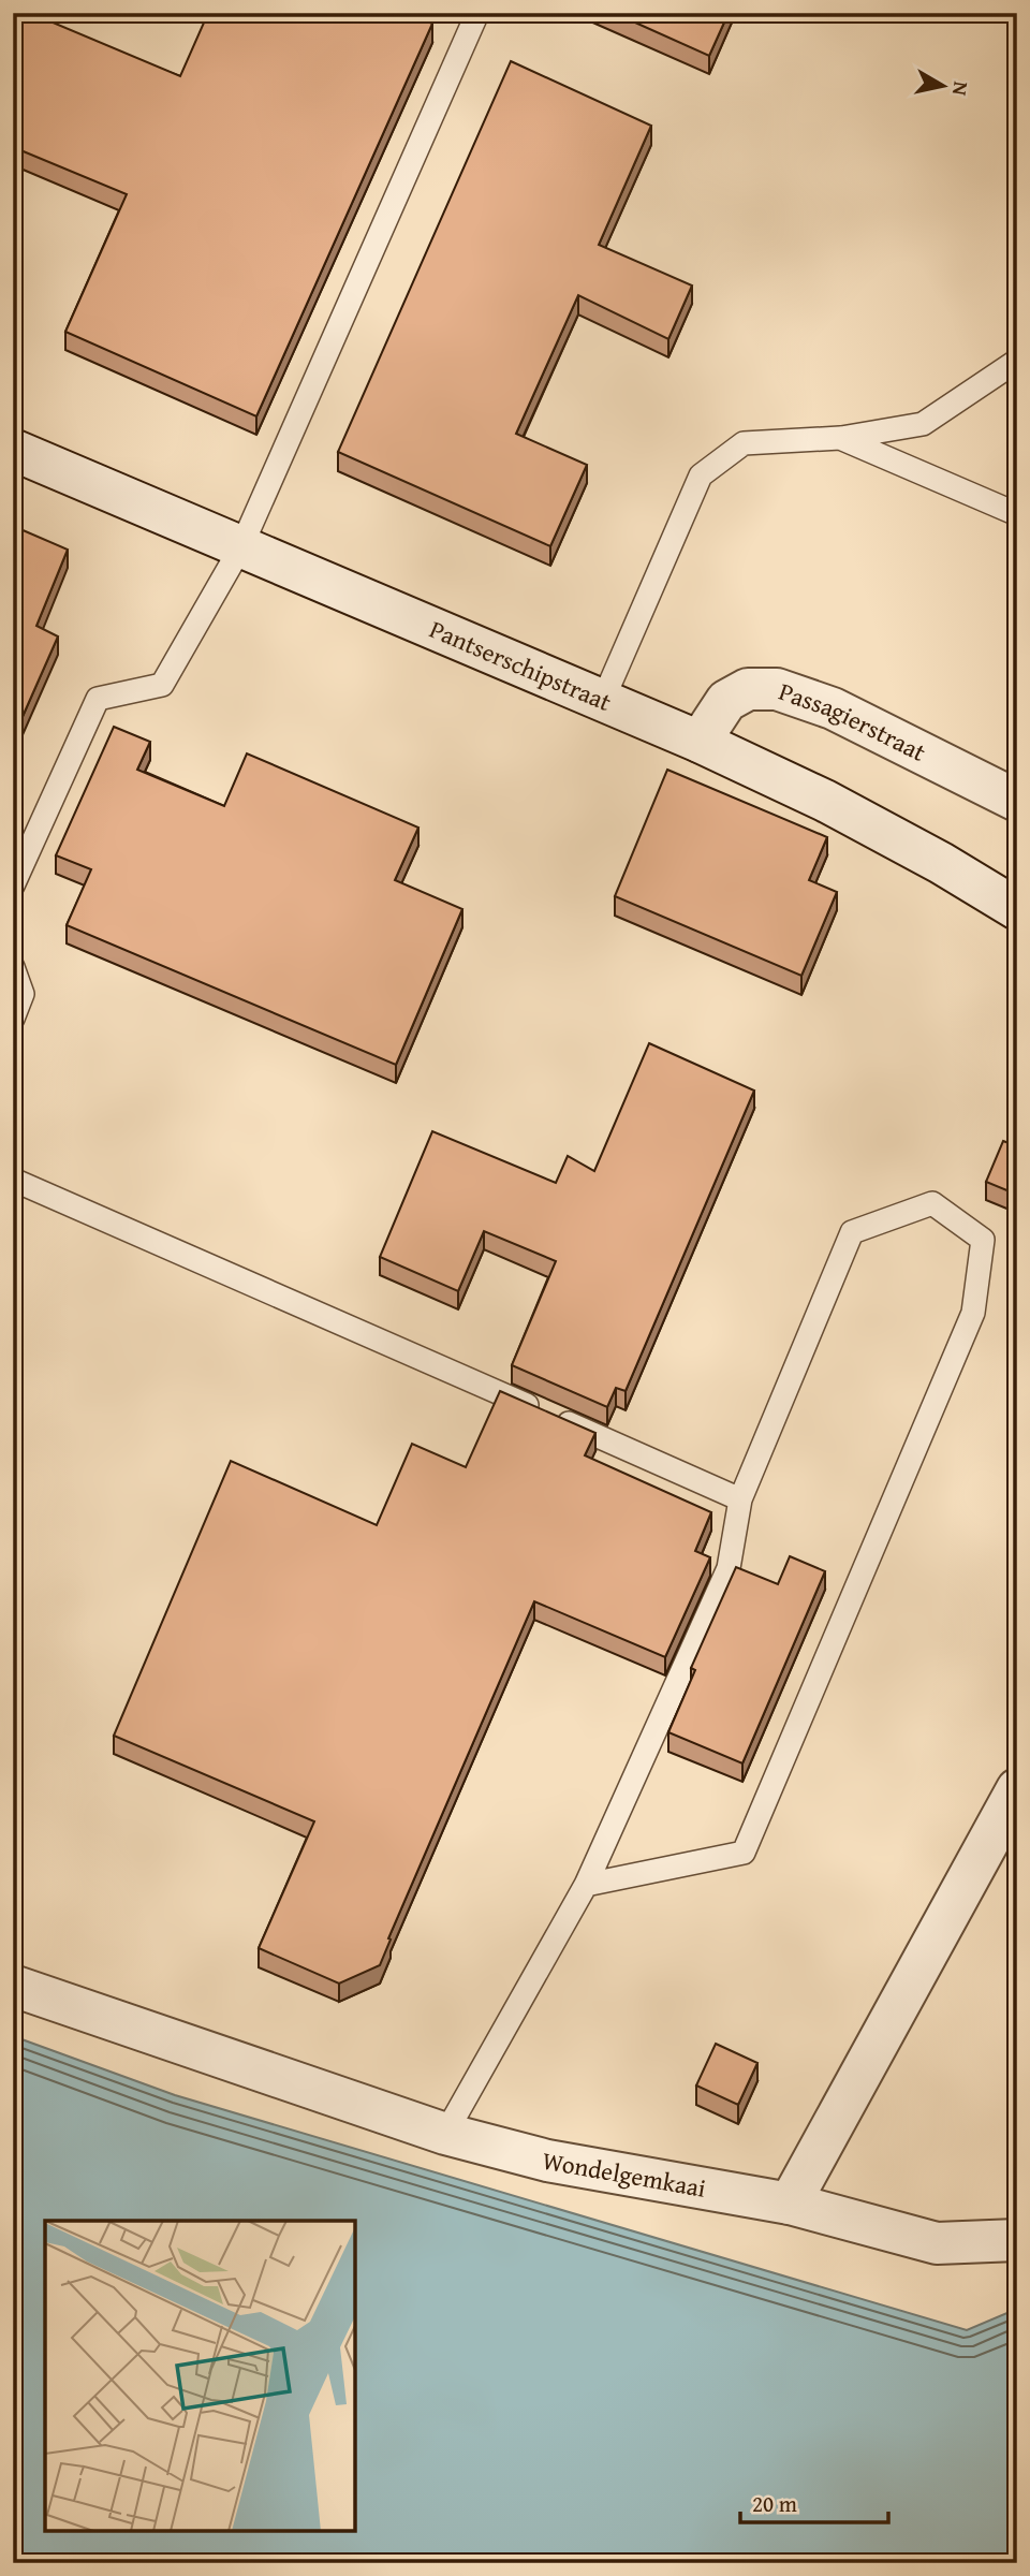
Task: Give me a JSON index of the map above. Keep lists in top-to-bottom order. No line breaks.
{"streets":{"street":["Pantserschipstraat","Passagierstraat","Wondelgemkaai"]},"crossings":[["Pantserschipstraat","Passagierstraat"]],"scale_bar":"20 m","north":"right"}
